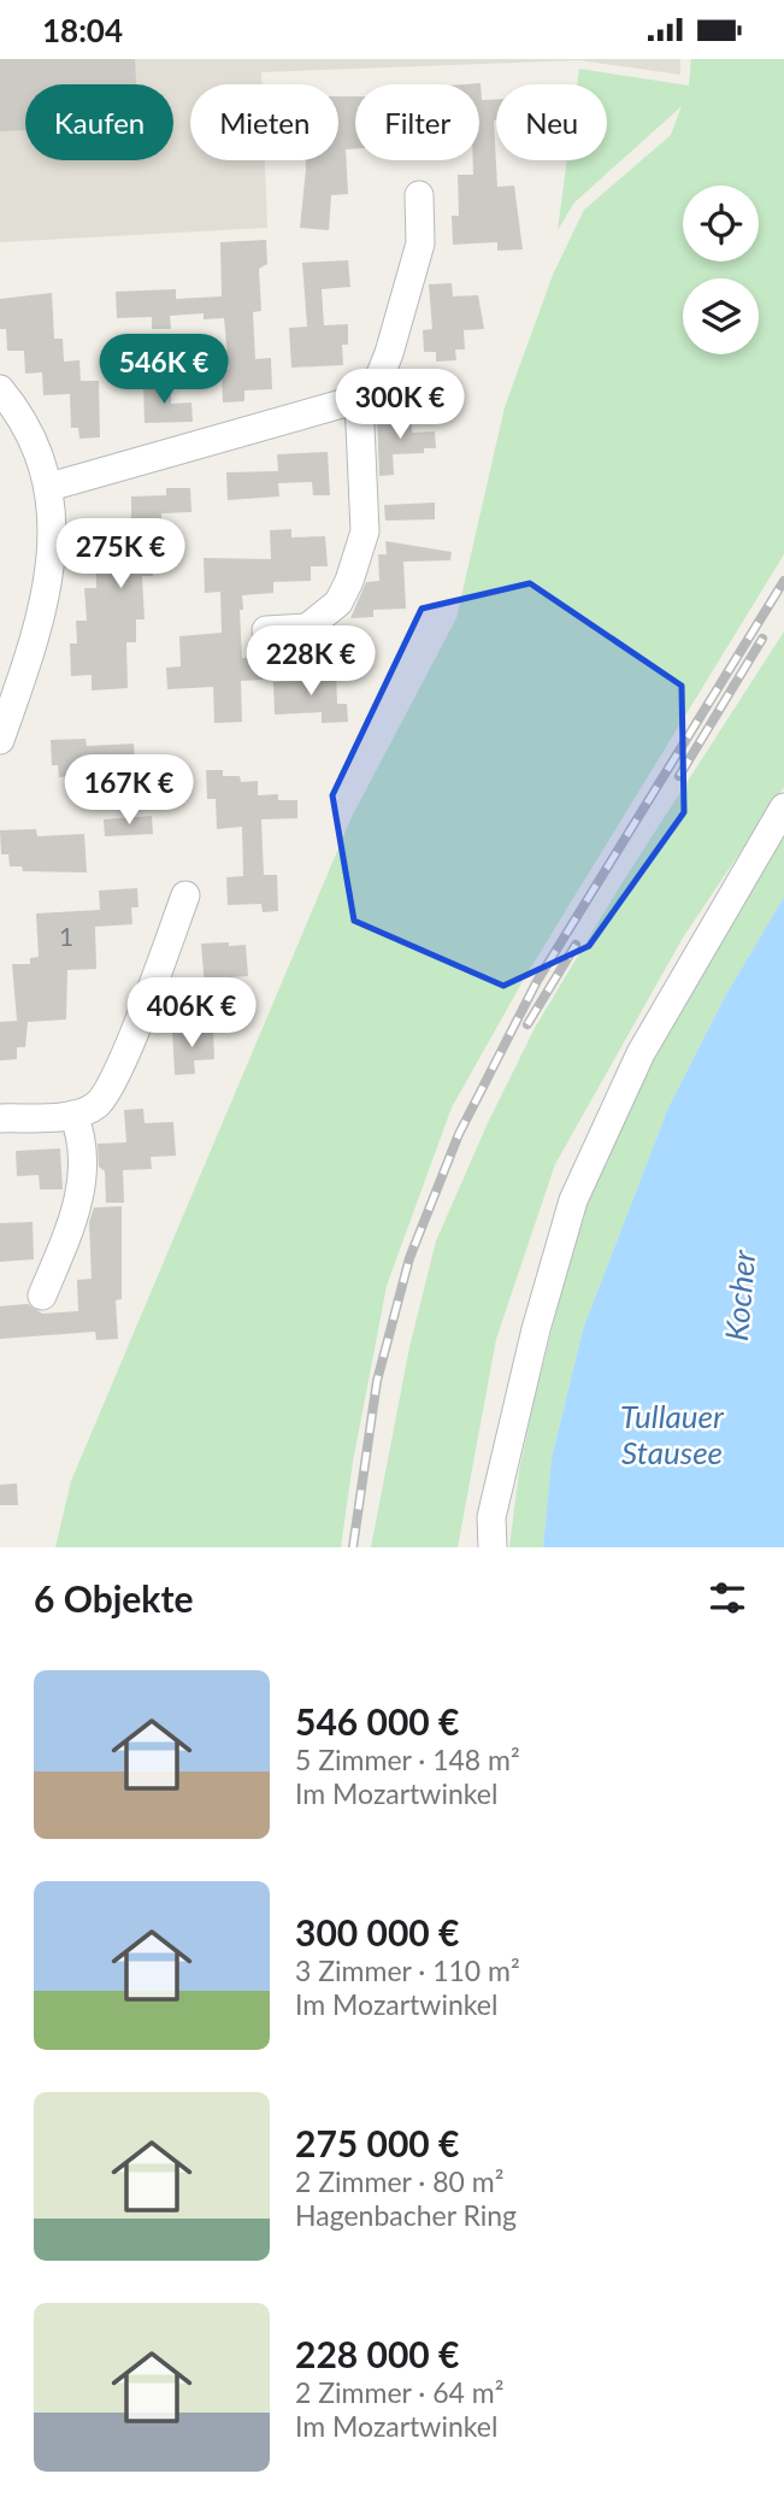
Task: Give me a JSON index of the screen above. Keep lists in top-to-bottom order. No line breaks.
{"water":["Kocher","Tullauer Stausee"],"house_numbers":["1"],"page":{"status":"18:04","chip":["Kaufen","Mieten","Filter","Neu"],"price":["546K €","300K €","275K €","228K €","167K €","406K €"],"heading":"6 Objekte","list":[{"name":"546 000 €","note":"5 Zimmer · 148 m² · Im Mozartwinkel"},{"name":"300 000 €","note":"3 Zimmer · 110 m² · Im Mozartwinkel"},{"name":"275 000 €","note":"2 Zimmer · 80 m² · Hagenbacher Ring"},{"name":"228 000 €","note":"2 Zimmer · 64 m² · Im Mozartwinkel"}]}}
